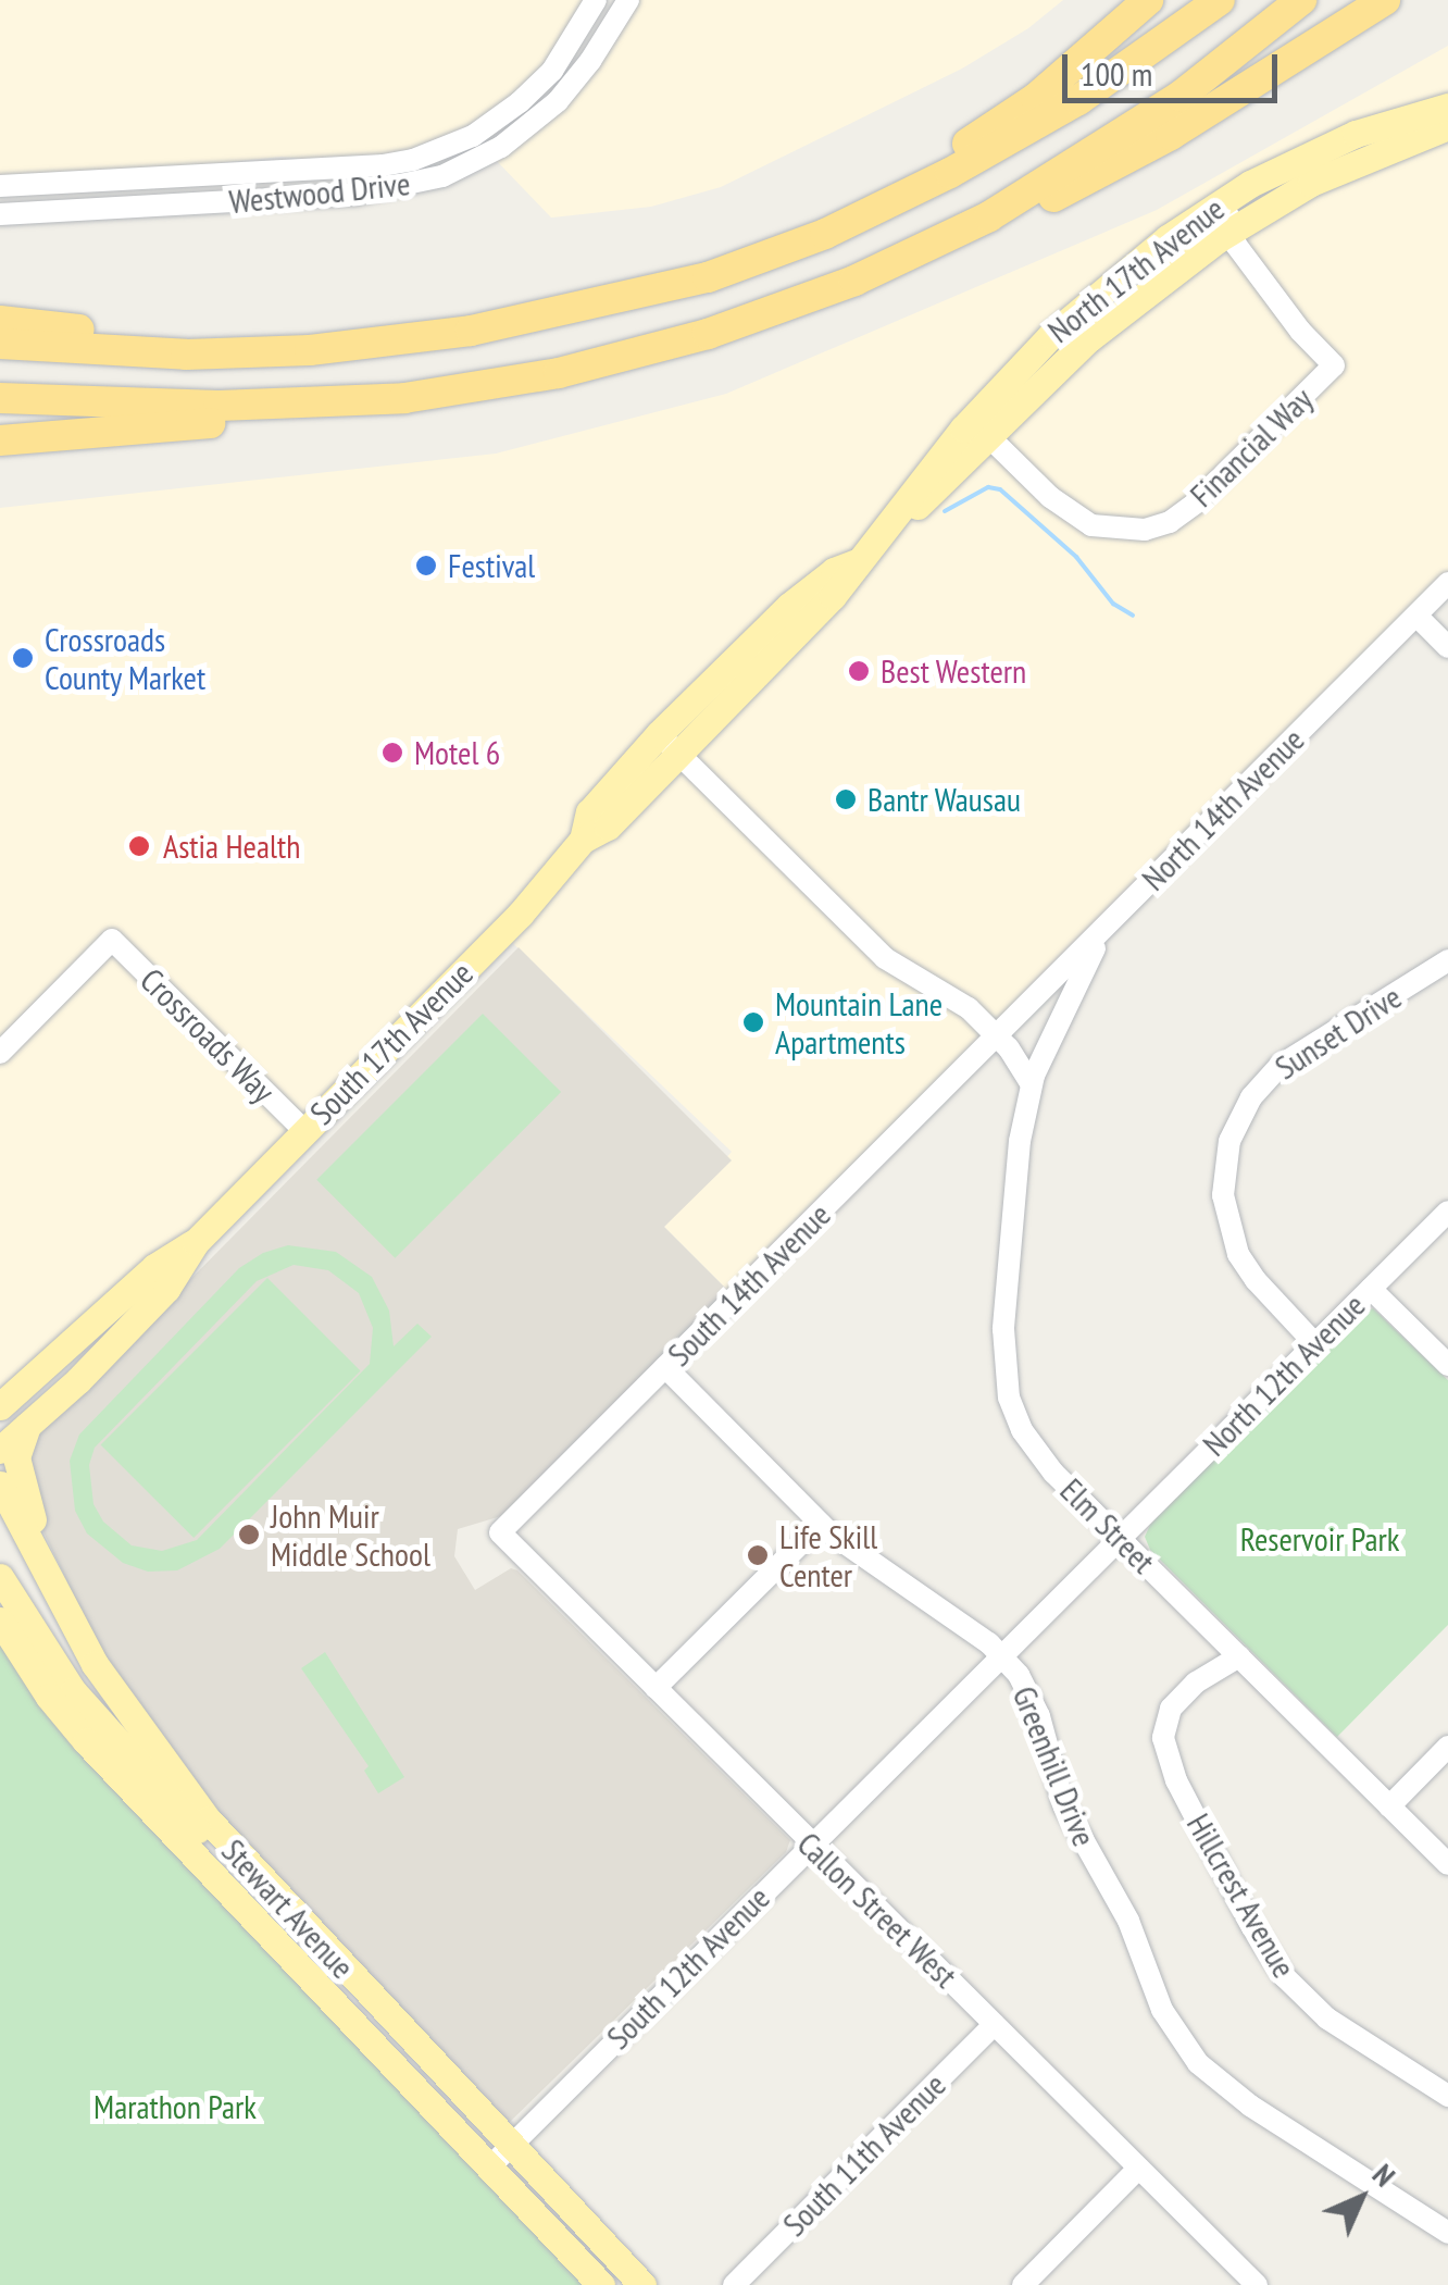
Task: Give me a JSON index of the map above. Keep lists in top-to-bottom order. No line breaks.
{"streets":{"main road":["North 17th Avenue","South 17th Avenue","Stewart Avenue"],"street":["Westwood Drive","Financial Way","North 14th Avenue","Sunset Drive","Crossroads Way","South 14th Avenue","North 12th Avenue","Elm Street","Greenhill Drive","Hillcrest Avenue","Callon Street West","South 12th Avenue","South 11th Avenue"]},"crossings":[["North 17th Avenue","Financial Way"],["North 17th Avenue","South 17th Avenue"],["North 14th Avenue","South 14th Avenue"],["North 14th Avenue","Elm Street"],["Sunset Drive","North 12th Avenue"],["Crossroads Way","South 17th Avenue"],["South 14th Avenue","Greenhill Drive"],["South 14th Avenue","Callon Street West"],["North 12th Avenue","Elm Street"],["North 12th Avenue","South 12th Avenue"],["Elm Street","Hillcrest Avenue"],["Elm Street","South 12th Avenue"],["Greenhill Drive","South 12th Avenue"],["Stewart Avenue","South 12th Avenue"],["Callon Street West","South 12th Avenue"],["Callon Street West","South 11th Avenue"]],"parks":["Reservoir Park","Marathon Park"],"places":["Festival","Crossroads County Market","Best Western","Motel 6","Bantr Wausau","Astia Health","Mountain Lane Apartments","John Muir Middle School","Life Skill Center"],"scale_bar":"100 m","north":"top right"}
